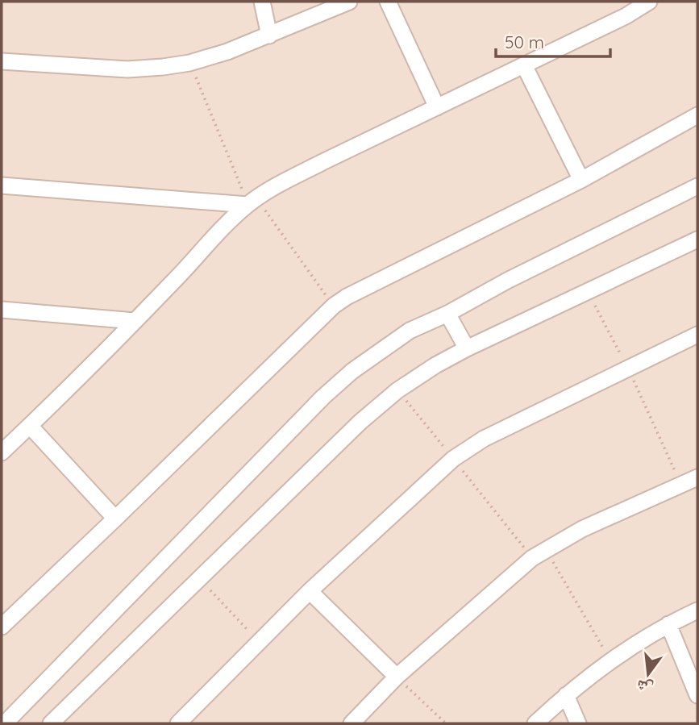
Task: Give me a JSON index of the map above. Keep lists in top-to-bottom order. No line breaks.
{"scale_bar":"50 m","north":"bottom"}
